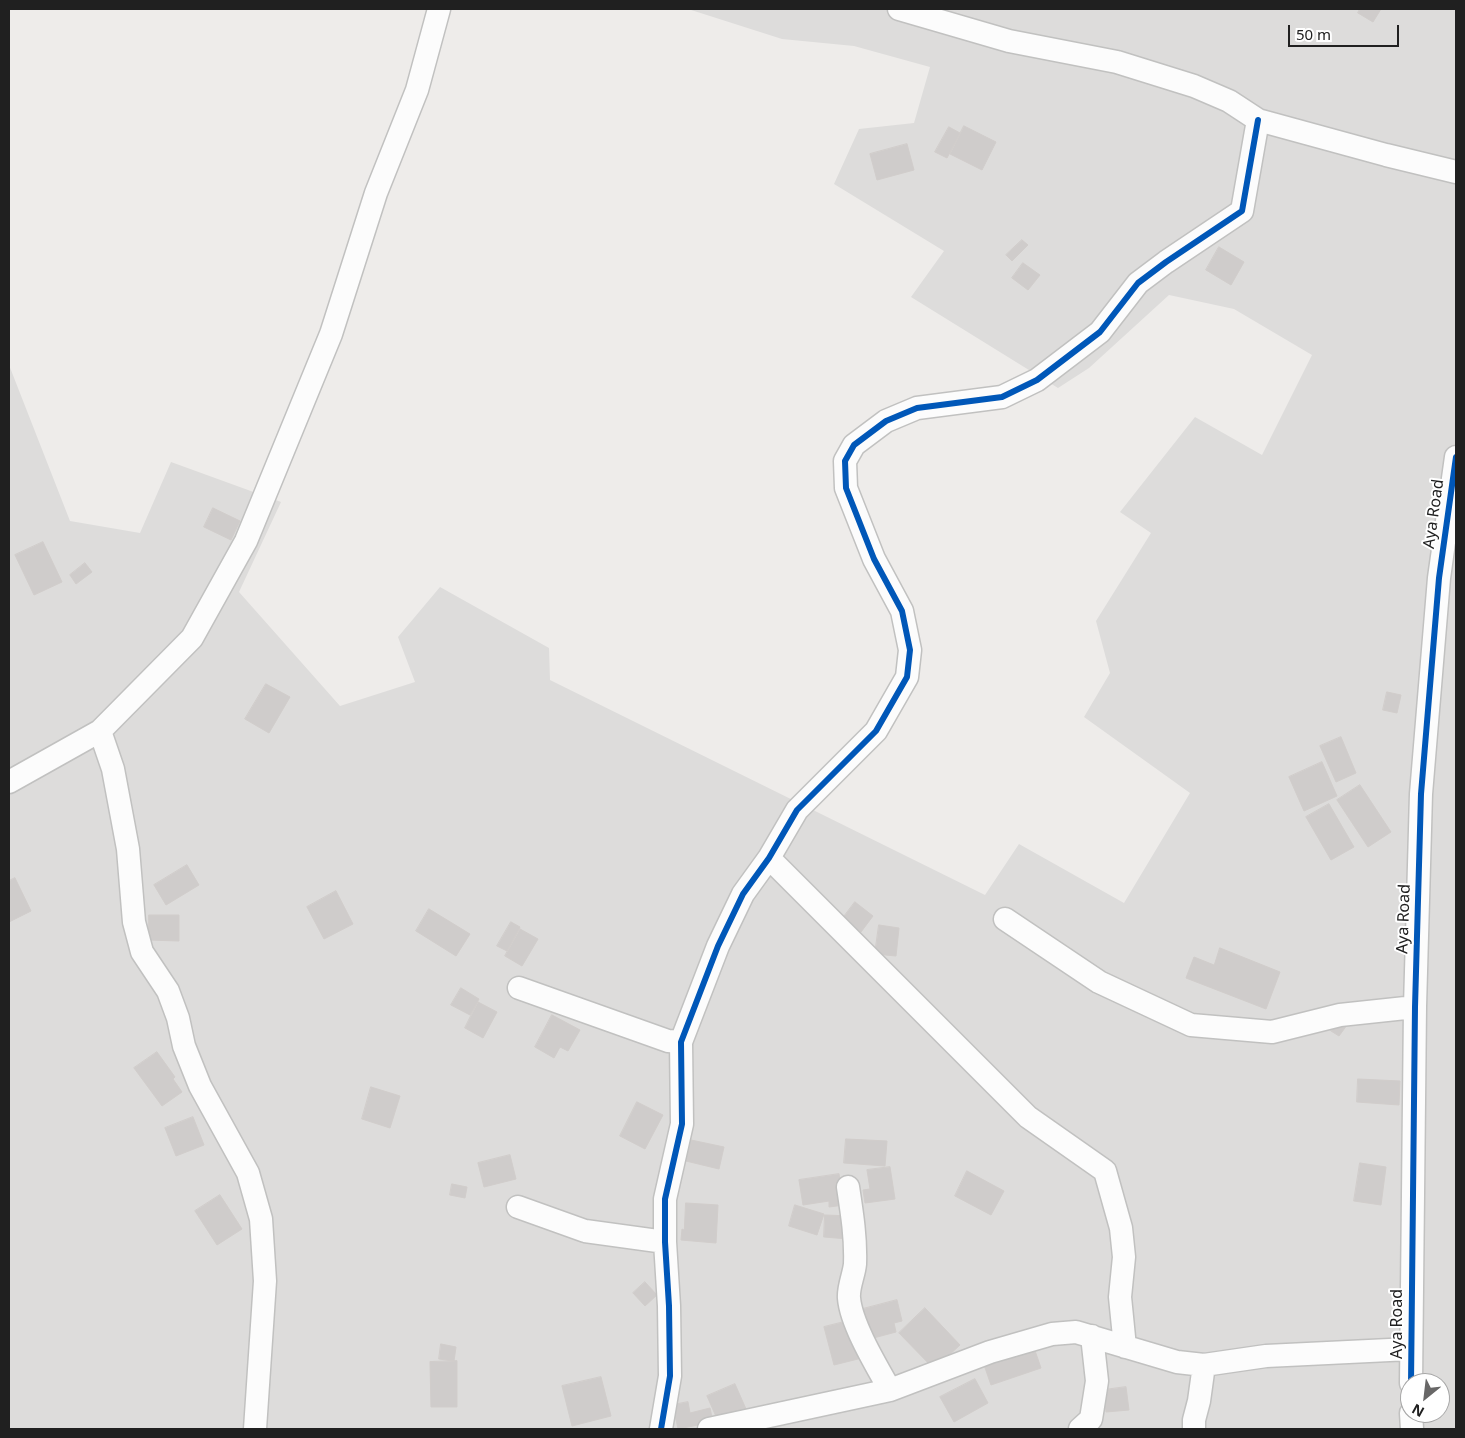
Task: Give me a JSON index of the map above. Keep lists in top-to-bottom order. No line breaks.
{"streets":{"street":["Aya Road"]},"scale_bar":"50 m","north":"bottom left"}
